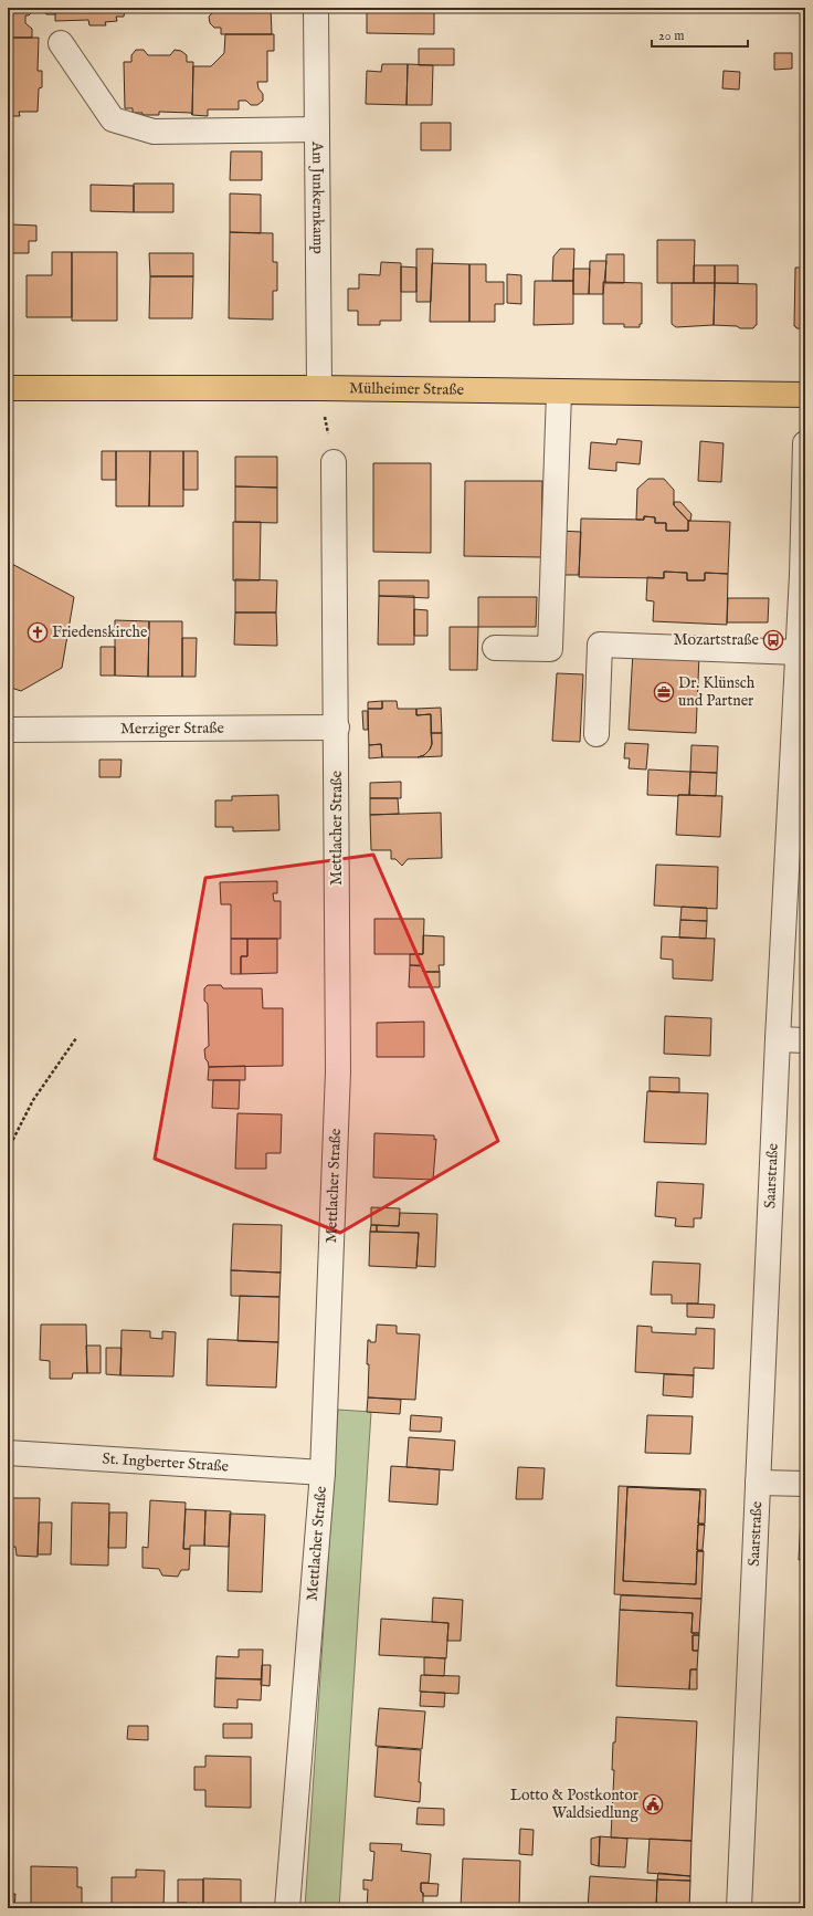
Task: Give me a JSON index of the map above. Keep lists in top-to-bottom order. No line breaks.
{"streets":{"main road":["Mülheimer Straße"],"street":["Am Junkernkamp","Merziger Straße","Mettlacher Straße","Saarstraße","St. Ingberter Straße"]},"crossings":[["Am Junkernkamp","Mülheimer Straße"],["Merziger Straße","Mettlacher Straße"],["Mettlacher Straße","St. Ingberter Straße"]],"places":{"church":["Friedenskirche"],"bus stop":["Mozartstraße"],"office":["Dr. Klünsch und Partner"],"public building":["Lotto & Postkontor Waldsiedlung"]},"scale_bar":"20 m"}
